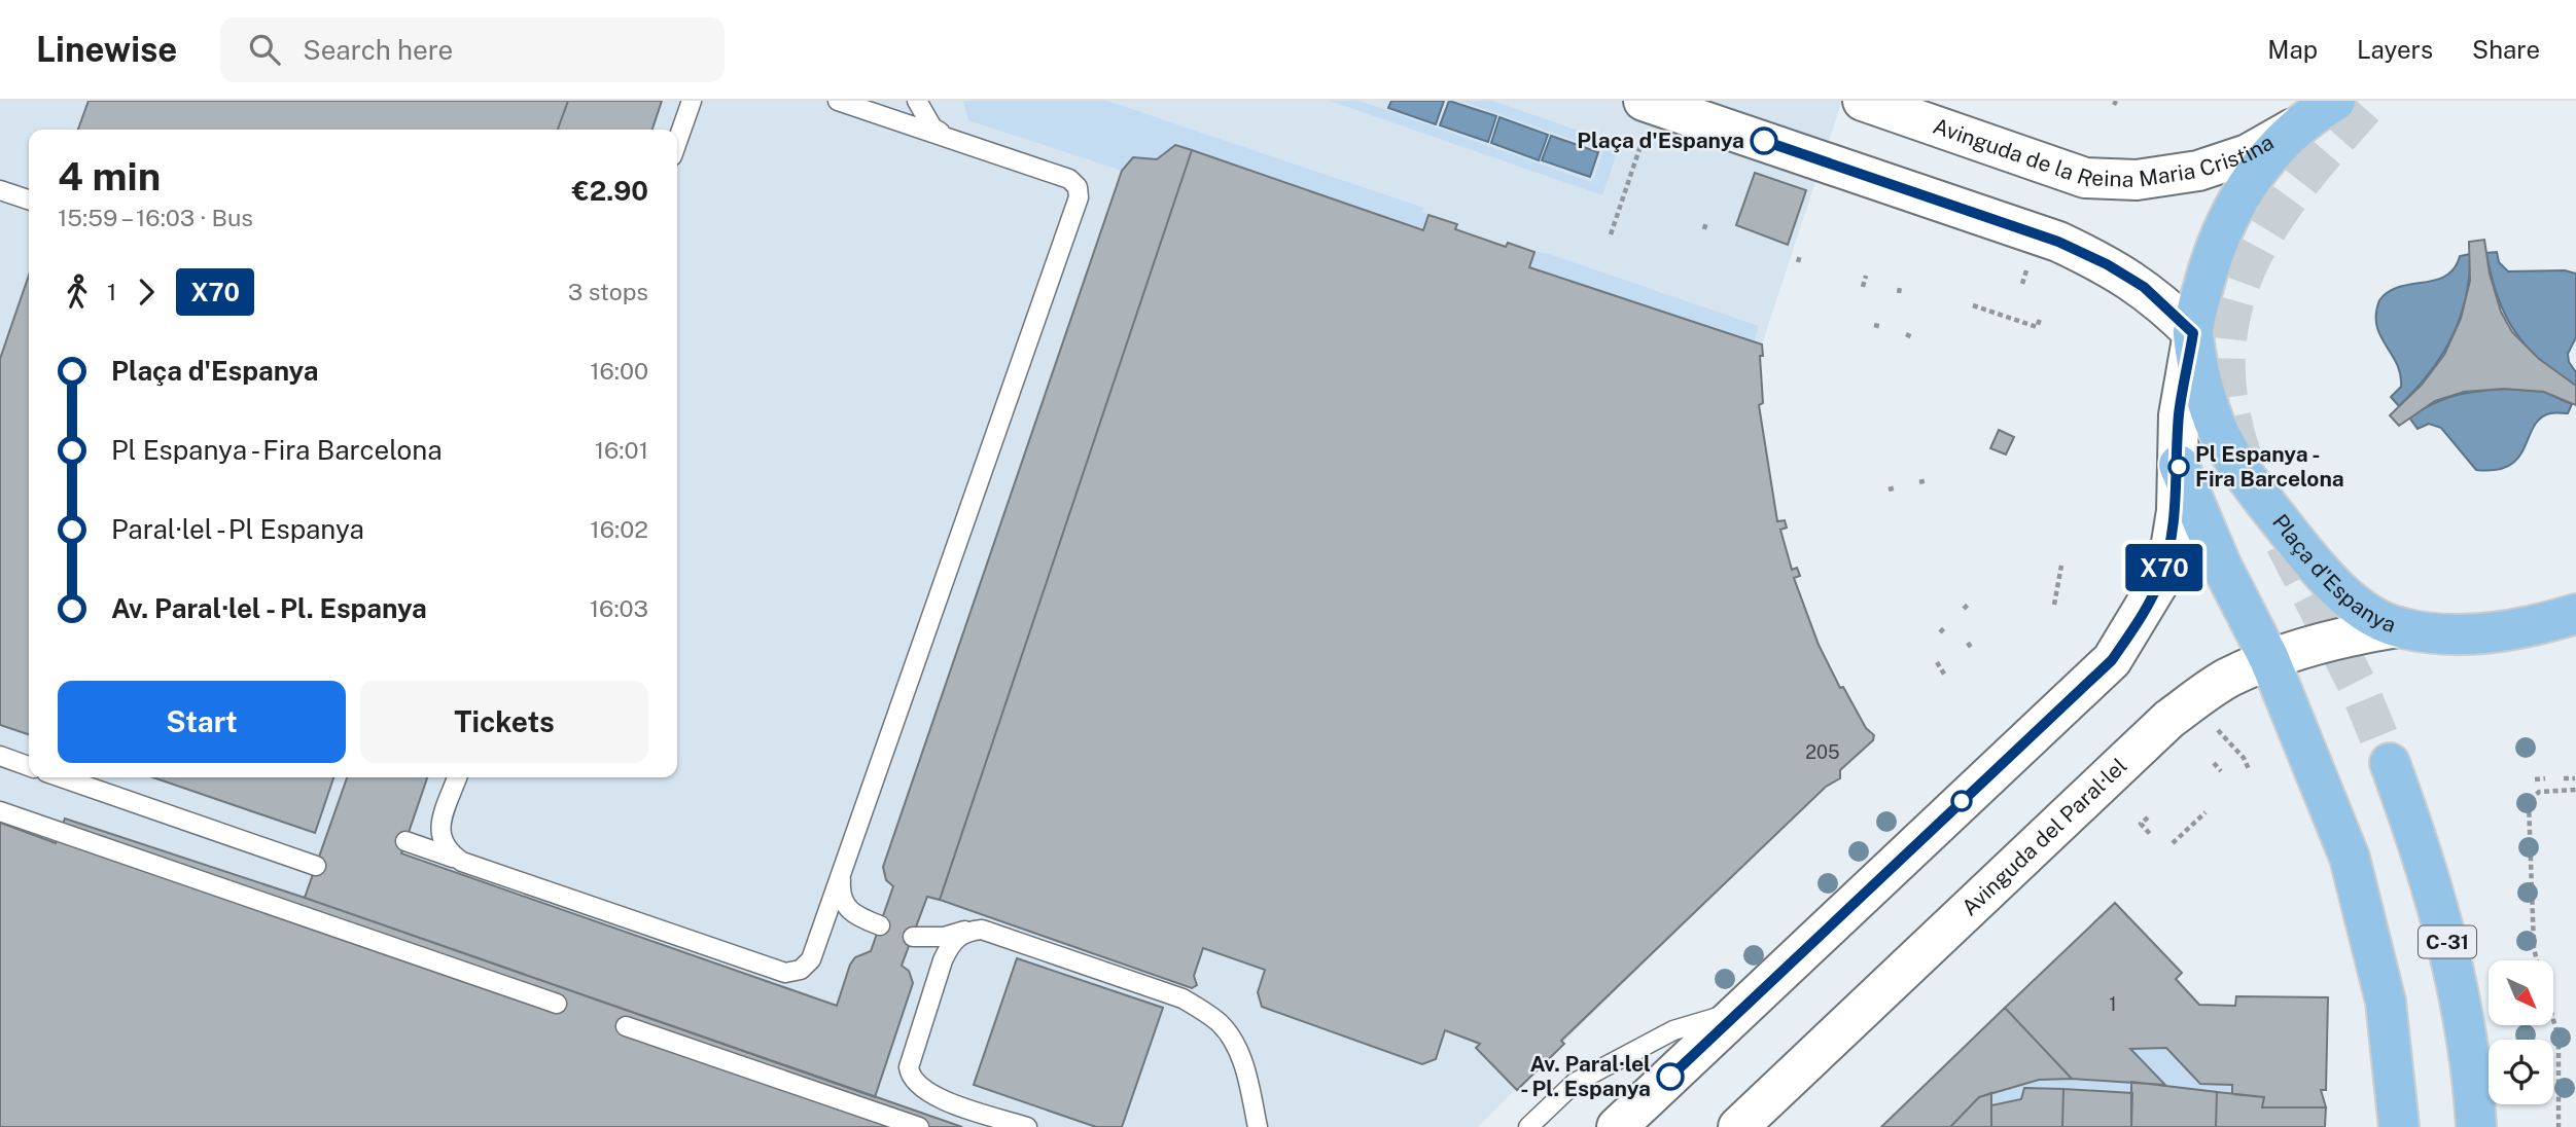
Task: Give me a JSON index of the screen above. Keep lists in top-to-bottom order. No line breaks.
{"streets":{"main road":["Avinguda de la Reina Maria Cristina","Plaça d'Espanya","Avinguda del Paral·lel","C-31"]},"crossings":[["Avinguda de la Reina Maria Cristina","Plaça d'Espanya"],["Plaça d'Espanya","Avinguda del Paral·lel"]],"places":["Plaça d'Espanya","Pl Espanya - Fira Barcelona","Av. Paral·lel - Pl. Espanya"],"lines":["bus line X70"],"house_numbers":["205","1"],"north":"bottom right","page":{"header":"Linewise","search":"Search here","nav":["Map","Layers","Share"],"on_map":"X70","heading":["4 min","15:59 – 16:03 · Bus","€2.90"],"legs":["1","X70","3 stops"],"list":[{"name":"Plaça d'Espanya","value":"16:00"},{"name":"Pl Espanya - Fira Barcelona","value":"16:01"},{"name":"Paral·lel - Pl Espanya","value":"16:02"},{"name":"Av. Paral·lel - Pl. Espanya","value":"16:03"}],"buttons":["Start","Tickets"]}}
